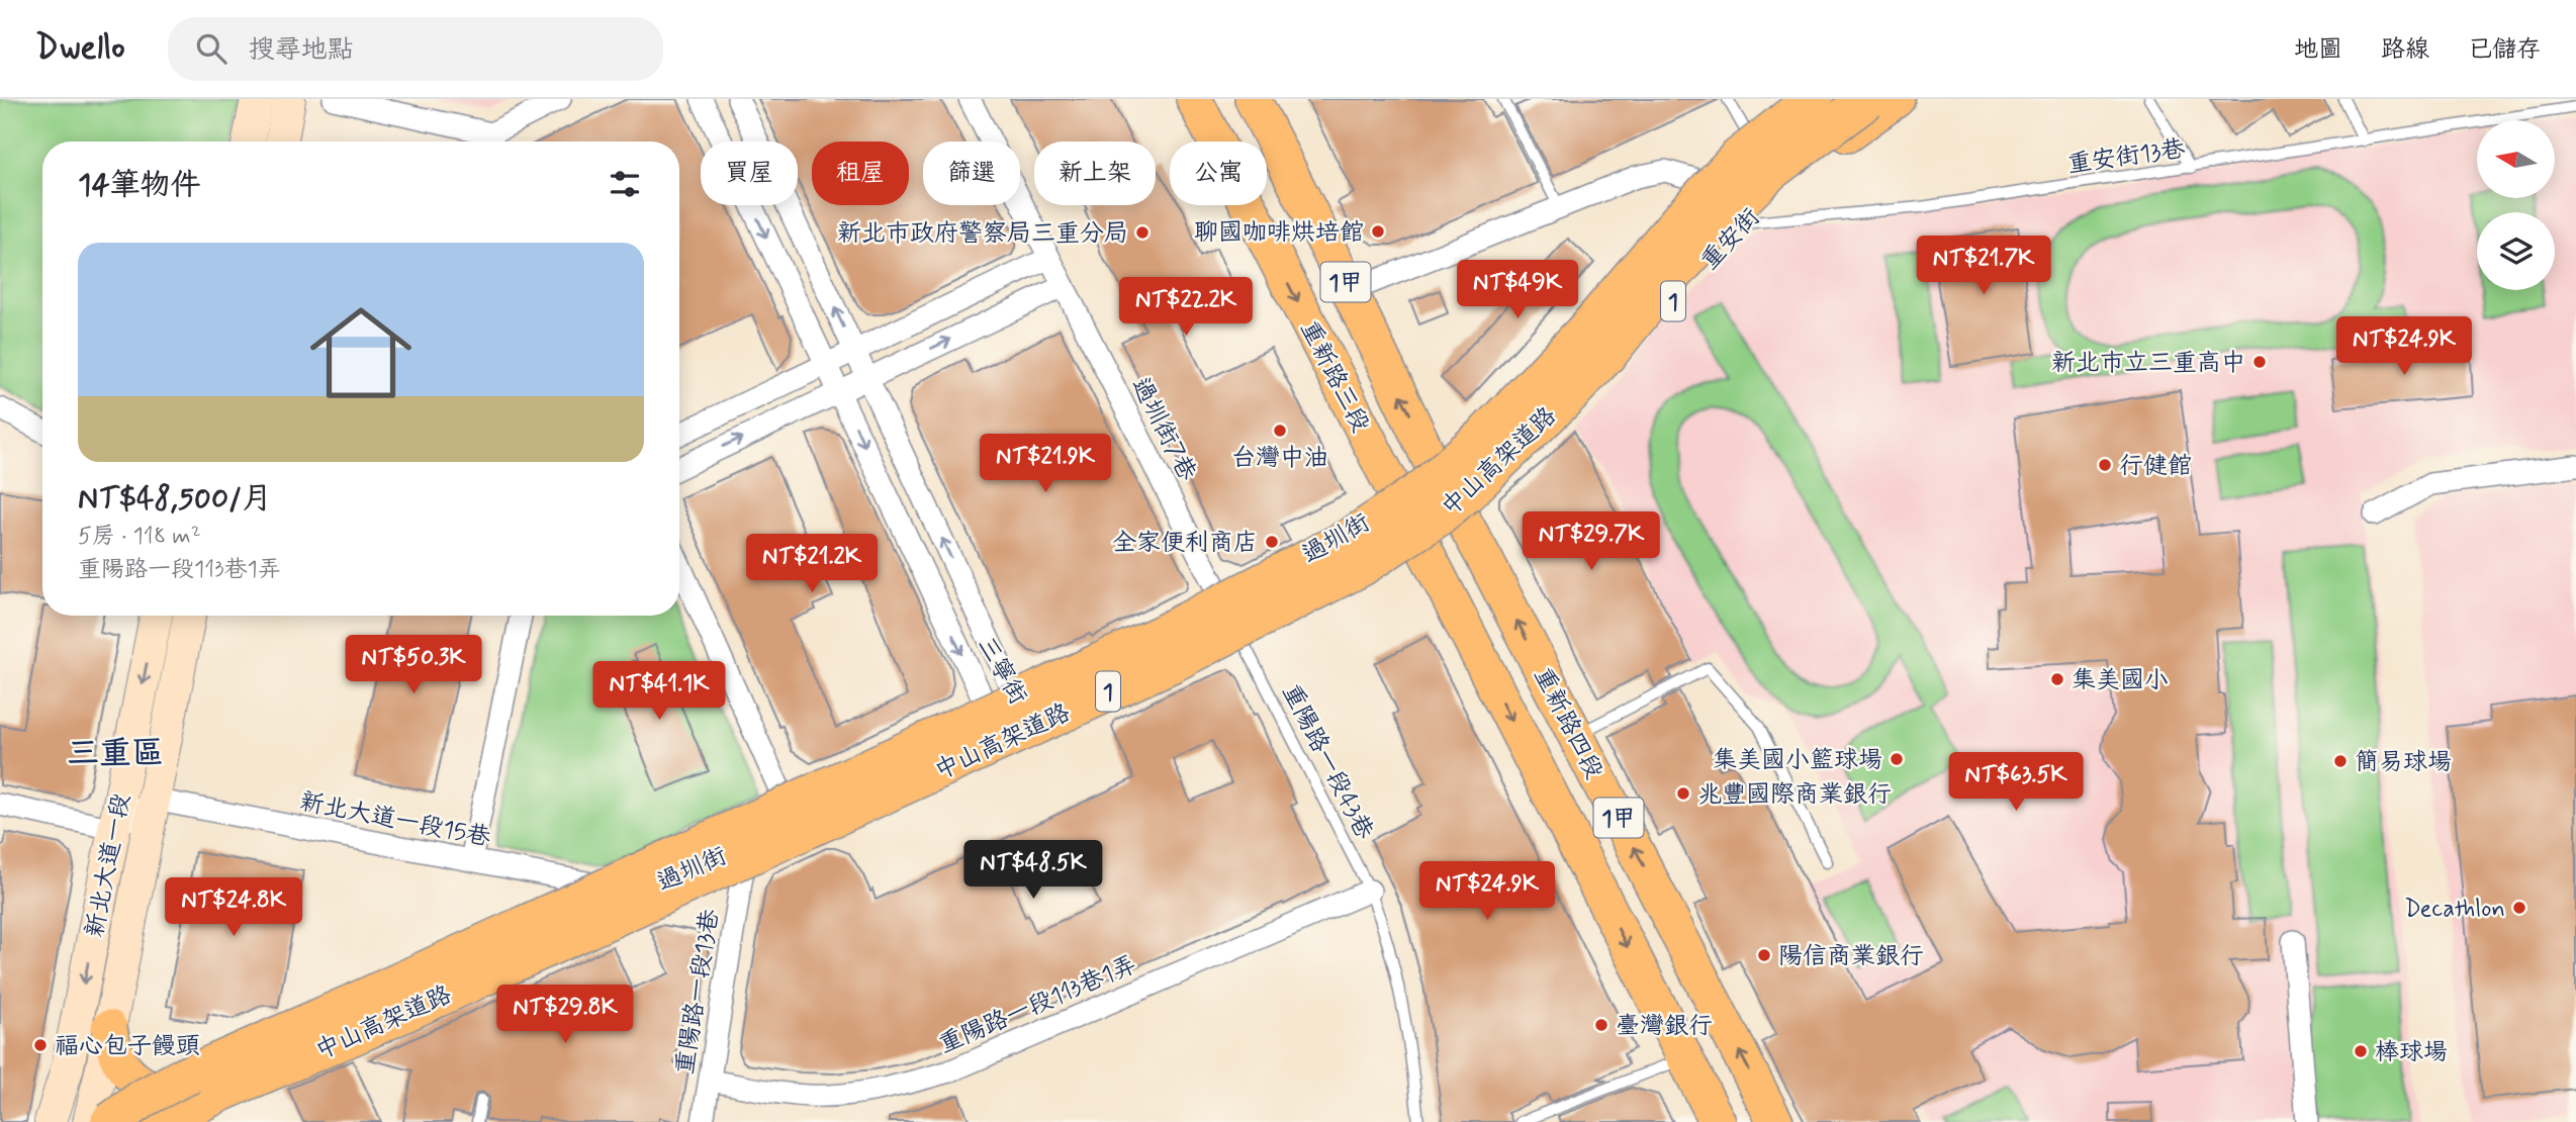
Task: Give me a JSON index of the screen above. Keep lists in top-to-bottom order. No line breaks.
{"streets":{"highway":["1","中山高架道路"],"main road":["重安街","1甲","重新路三段","過圳街","重新路四段"],"street":["過圳街7巷","三寧街","新北大道一段15巷","新北大道一段","重陽路一段13巷","重陽路一段113巷1弄"],"lane":["重安街13巷","重陽路一段43巷"]},"crossings":[["重安街13巷","重安街"],["重安街","重新路三段"],["重安街","過圳街"],["重安街","重新路四段"],["重新路三段","過圳街"],["重新路三段","重新路四段"],["過圳街7巷","過圳街"],["過圳街7巷","重陽路一段43巷"],["中山高架道路","過圳街"],["過圳街","三寧街"],["過圳街","重新路四段"],["過圳街","重陽路一段43巷"],["過圳街","新北大道一段15巷"],["過圳街","重陽路一段13巷"],["重陽路一段43巷","重陽路一段113巷1弄"],["新北大道一段15巷","新北大道一段"],["重陽路一段13巷","重陽路一段113巷1弄"]],"districts":["三重區"],"places":["聊國咖啡烘培館","新北市政府警察局三重分局","新北市立三重高中","台灣中油","行健館","全家便利商店","集美國小","集美國小籃球場","簡易球場","兆豐國際商業銀行","Decathlon","陽信商業銀行","臺灣銀行","福心包子饅頭","棒球場"],"north":"left","page":{"header":"Dwello","search":"搜尋地點","nav":["地圖","路線","已儲存"],"chip":["買屋","租屋","篩選","新上架","公寓"],"heading":"14筆物件","list":[{"name":"NT$48,500/月","note":"5房 · 118 m² · 重陽路一段113巷1弄"}],"price":["NT$21.7K","NT$49K","NT$22.2K","NT$24.9K","NT$21.9K","NT$29.7K","NT$21.2K","NT$50.3K","NT$41.1K","NT$63.5K","NT$48.5K","NT$24.9K","NT$24.8K","NT$29.8K"]}}
